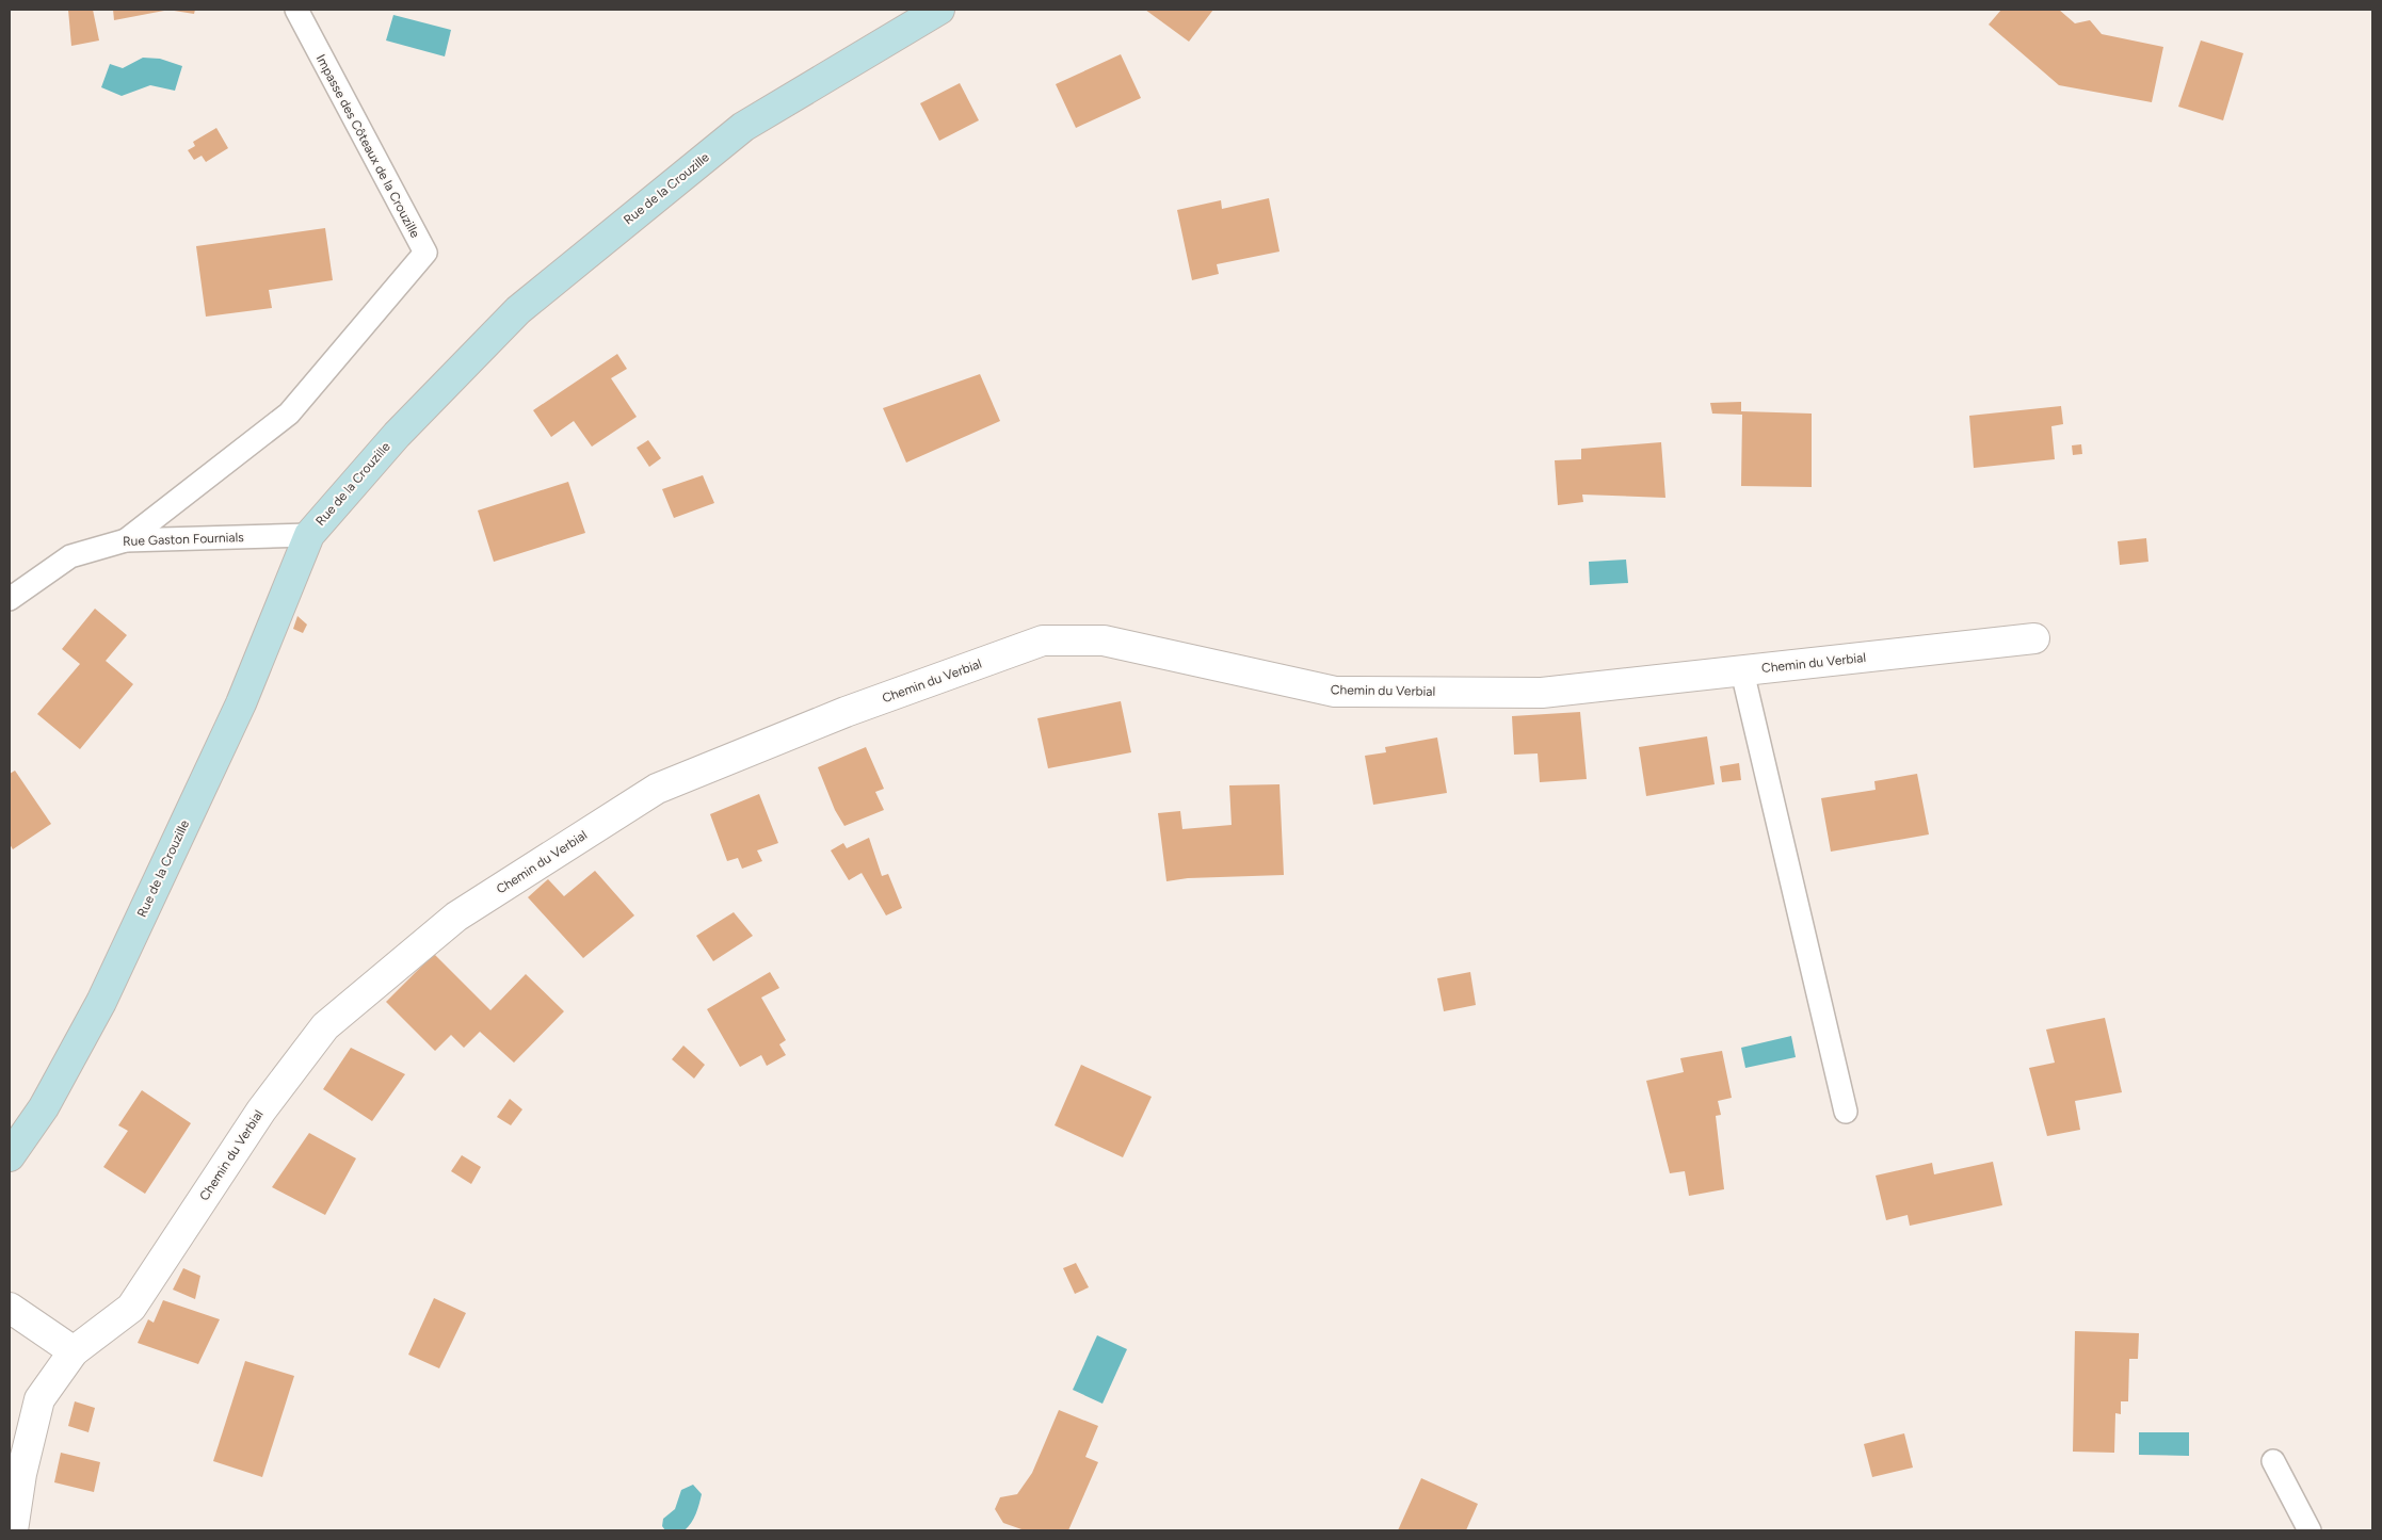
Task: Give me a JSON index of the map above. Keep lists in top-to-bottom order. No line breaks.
{"streets":{"street":["Rue de la Crouzille","Chemin du Verbial"],"lane":["Impasse des Côteaux de la Crouzille","Rue Gaston Fournials"]},"crossings":[["Impasse des Côteaux de la Crouzille","Rue Gaston Fournials"],["Rue de la Crouzille","Rue Gaston Fournials"]]}
